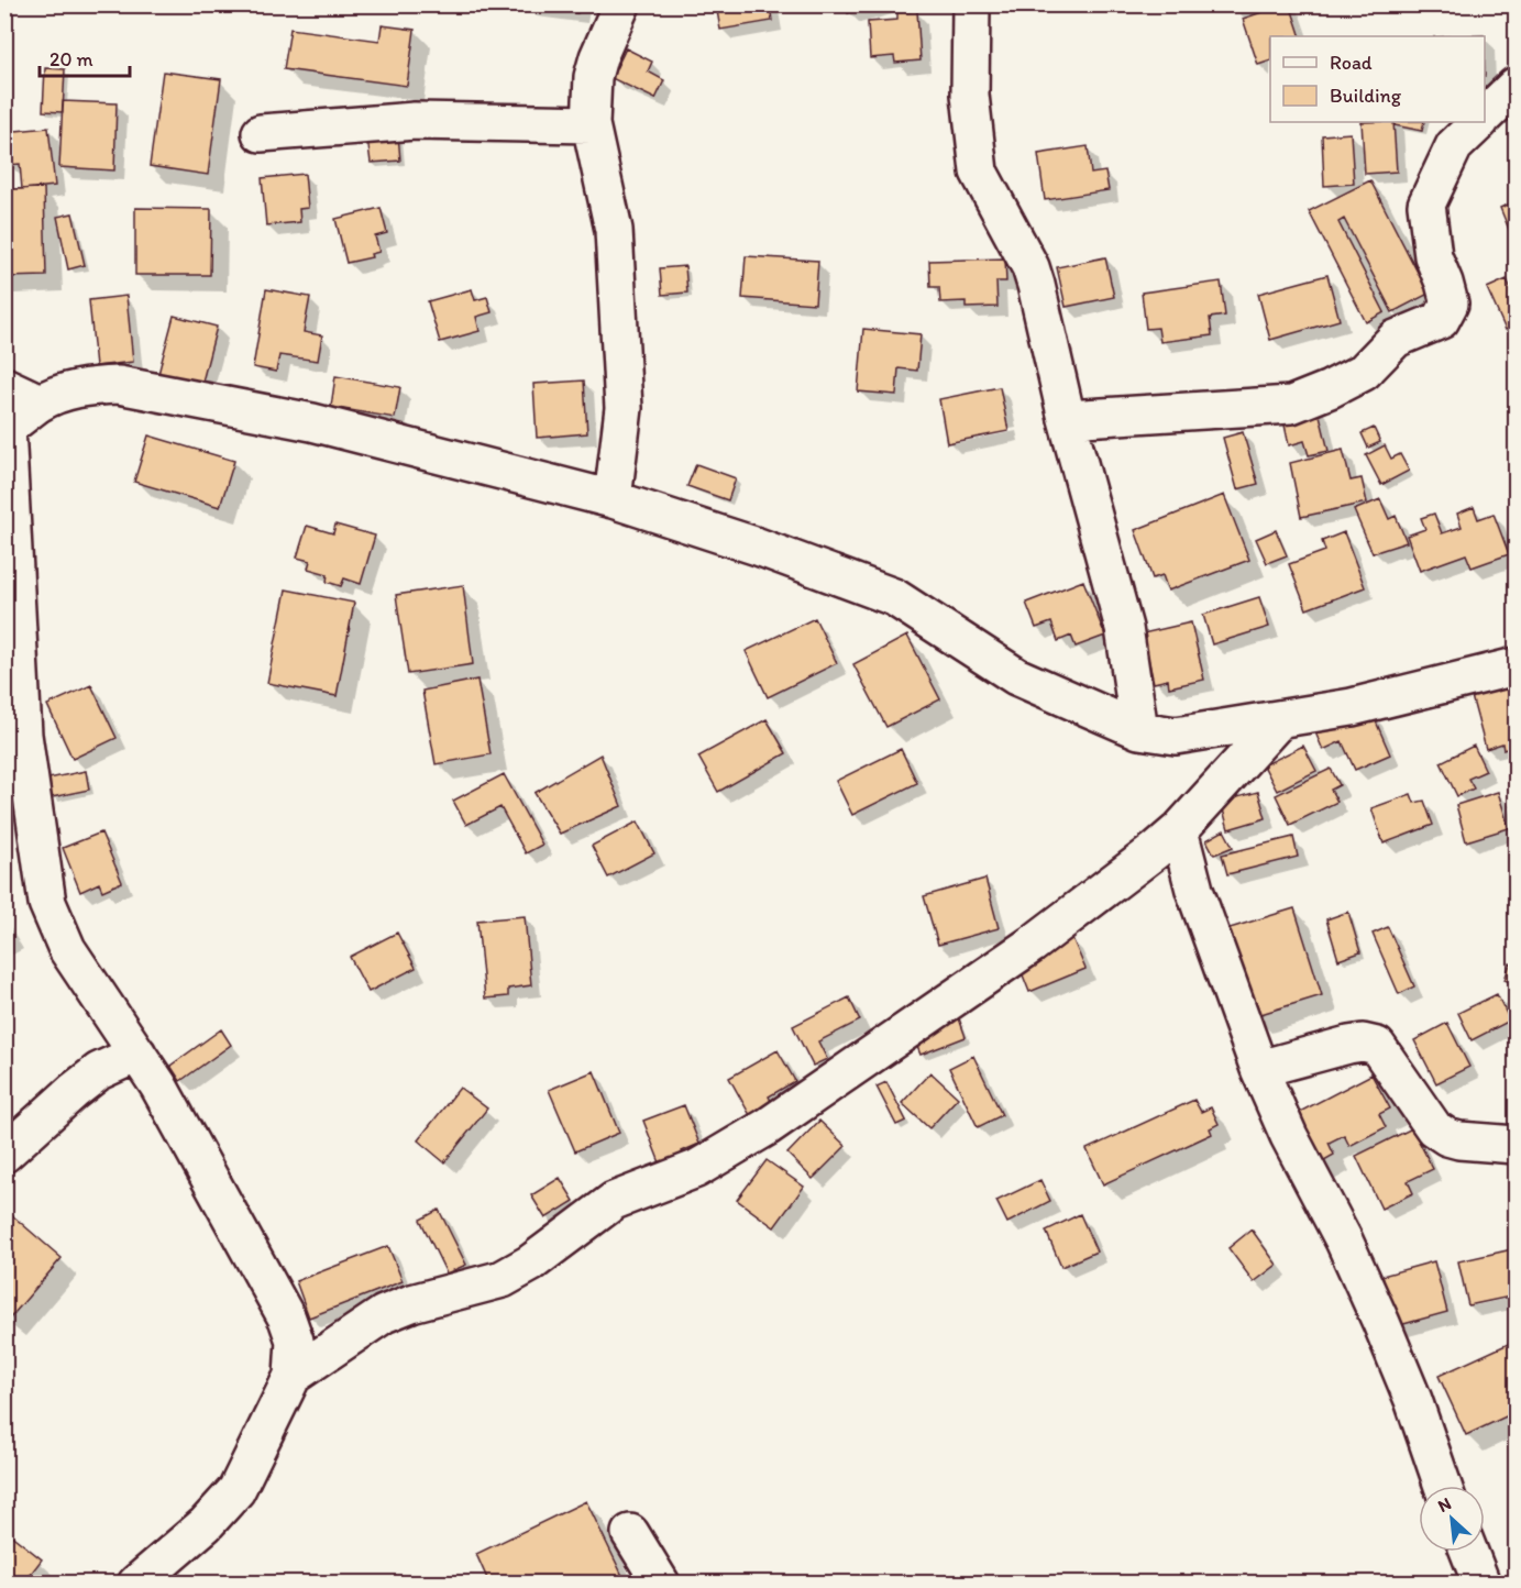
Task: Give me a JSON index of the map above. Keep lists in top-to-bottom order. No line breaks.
{"legend":["Road","Building"],"scale_bar":"20 m","north":"top left"}
